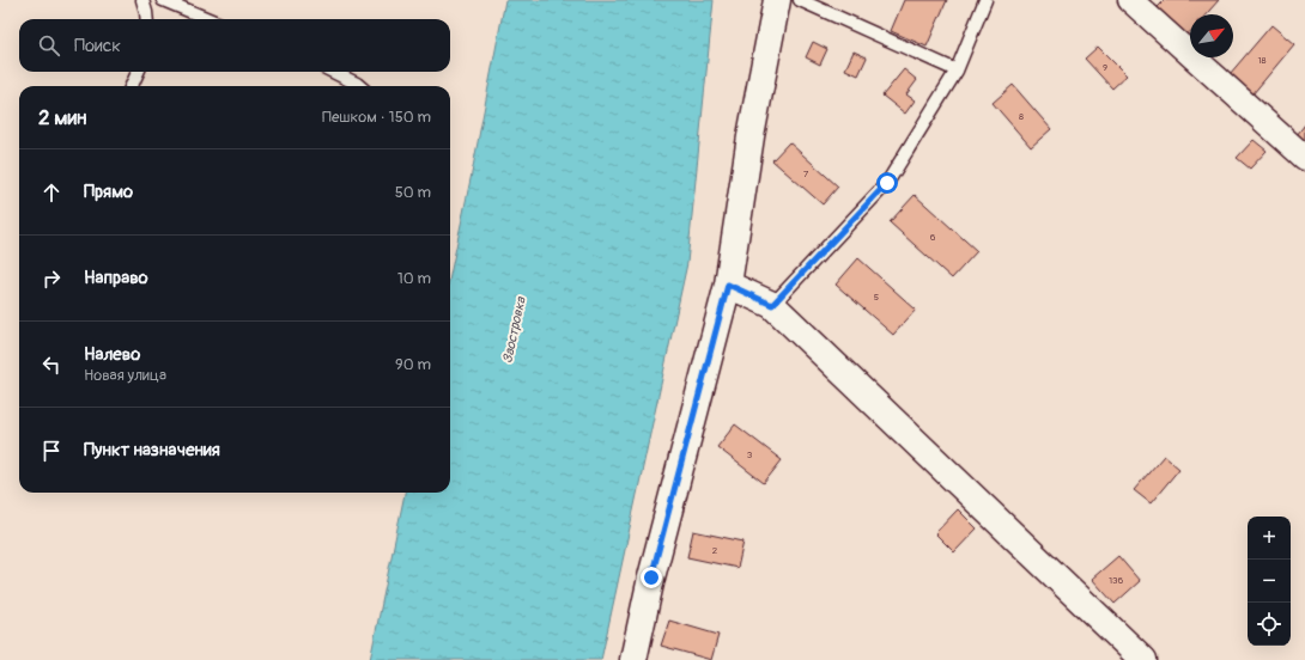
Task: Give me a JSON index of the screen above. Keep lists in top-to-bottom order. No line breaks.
{"water":["Заостровка"],"house_numbers":["18","9","8","7","6","5","3","2","136"],"north":"top right","page":{"search":"Поиск","heading":["2 мин","Пешком · 150 m"],"list":[["Прямо","50 m"],["Направо","10 m"],["Налево","Новая улица","90 m"],"Пункт назначения"],"map_buttons":["+","−"]}}
